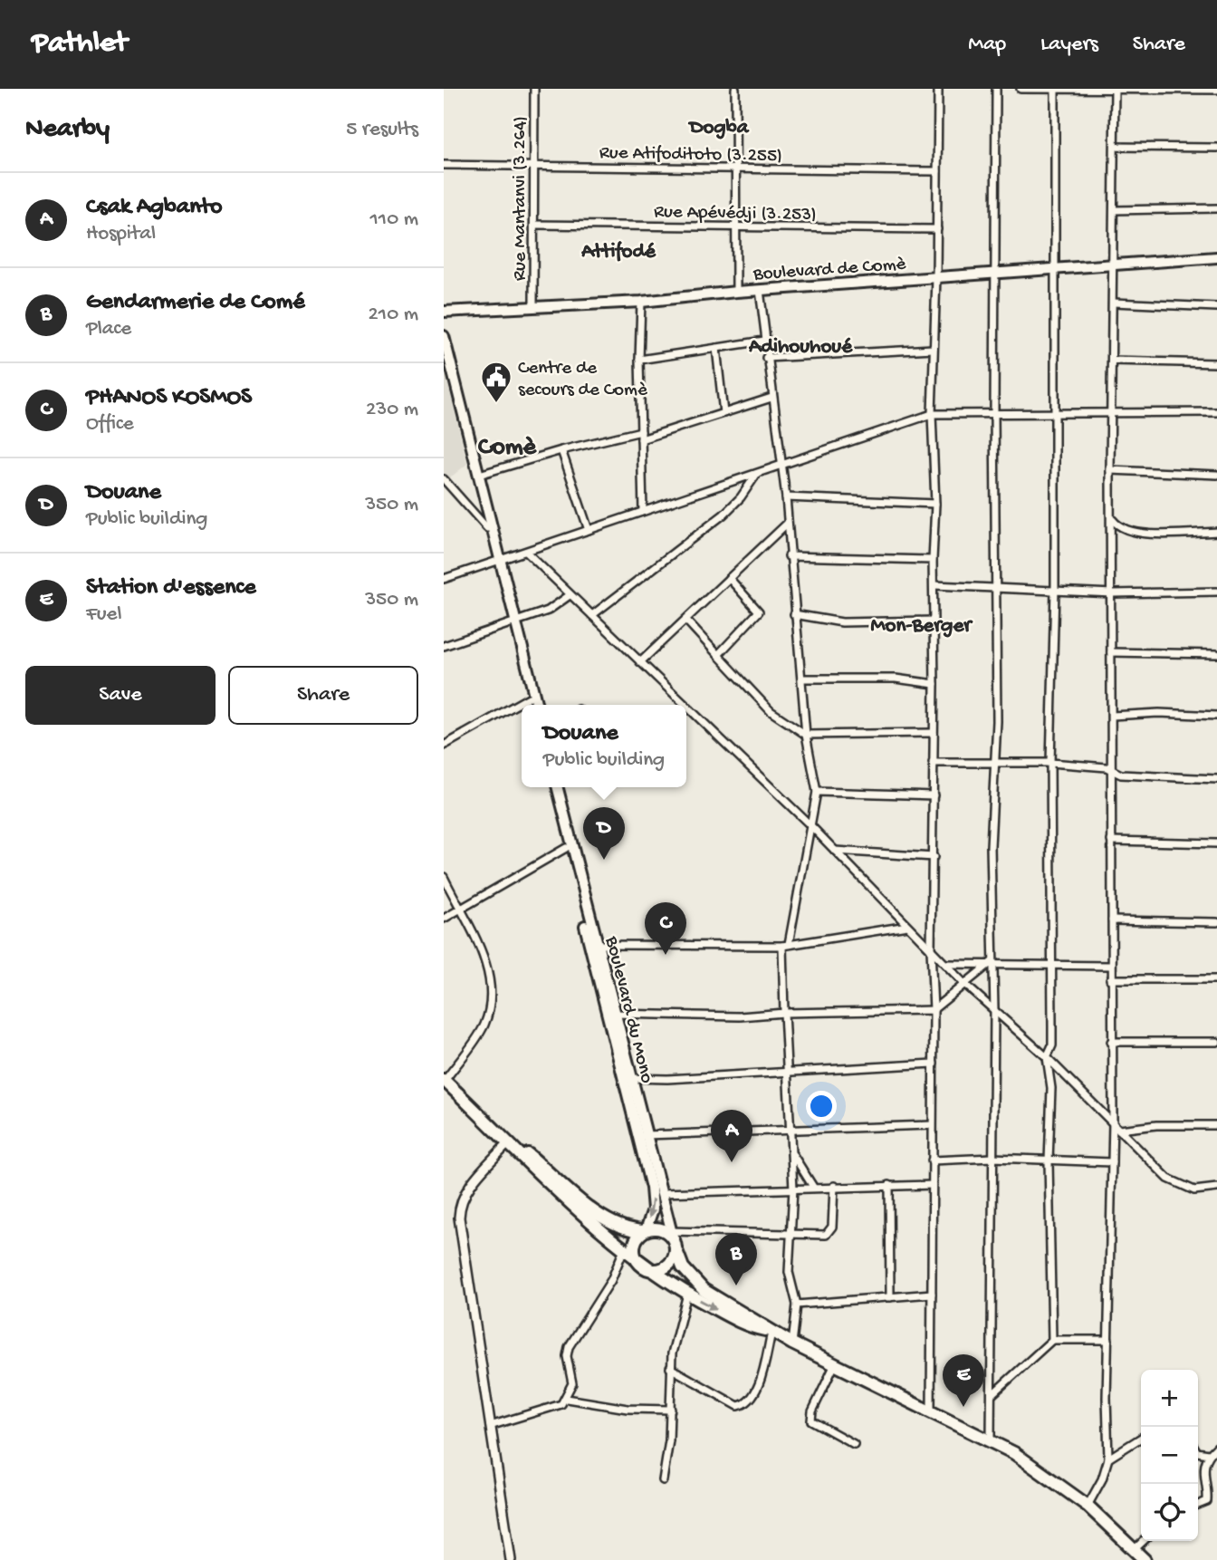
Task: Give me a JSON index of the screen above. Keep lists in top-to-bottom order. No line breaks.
{"streets":{"main road":["Boulevard de Comè","Boulevard du Mono"],"street":["Rue Atifoditoto (3.255)","Rue Mantanvi (3.264)","Rue Apévédji (3.253)"]},"crossings":[["Rue Atifoditoto (3.255)","Rue Mantanvi (3.264)"],["Rue Mantanvi (3.264)","Rue Apévédji (3.253)"],["Rue Mantanvi (3.264)","Boulevard de Comè"]],"districts":["Dogba","Attifodé","Adihouhoué","Comè","Mon-Berger"],"places":{"public building":["Centre de secours de Comè"]},"page":{"header":"Pathlet","nav":["Map","Layers","Share"],"heading":["Nearby","5 results"],"list":[{"mark":"A","name":"Csak Agbanto","note":"Hospital","value":"110 m"},{"mark":"B","name":"Gendarmerie de Comé","note":"Place","value":"210 m"},{"mark":"C","name":"PHANOS KOSMOS","note":"Office","value":"230 m"},{"mark":"D","name":"Douane","note":"Public building","value":"350 m"},{"mark":"E","name":"Station d'essence","note":"Fuel","value":"350 m"}],"buttons":["Save","Share"],"popup":["Douane","Public building"],"pins":["D","C","A","B","E"],"map_buttons":["+","−"]}}
